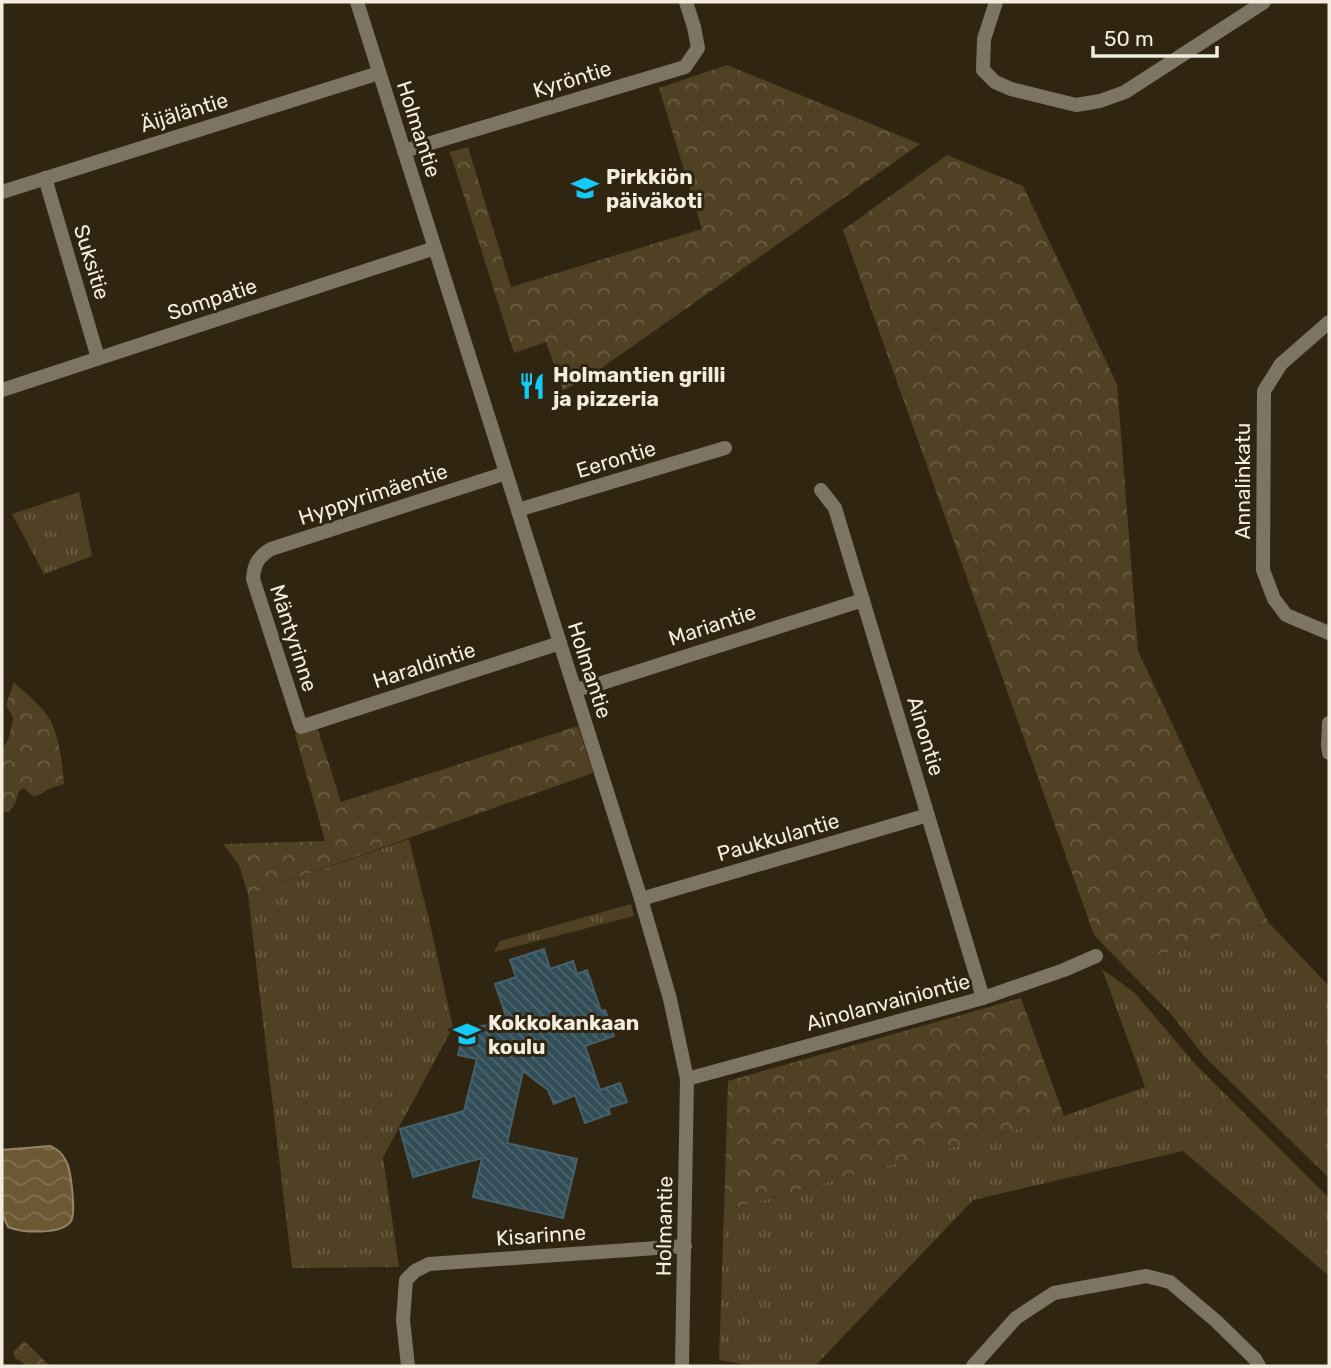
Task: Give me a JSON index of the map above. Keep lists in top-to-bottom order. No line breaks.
{"streets":{"street":["Kyröntie","Äijäläntie","Holmantie","Suksitie","Sompatie","Eerontie","Annalinkatu","Hyppyrimäentie","Mariantie","Mäntyrinne","Haraldintie","Ainontie","Paukkulantie","Ainolanvainiontie","Kisarinne"]},"crossings":[["Kyröntie","Holmantie"],["Äijäläntie","Holmantie"],["Äijäläntie","Suksitie"],["Holmantie","Sompatie"],["Holmantie","Eerontie"],["Holmantie","Hyppyrimäentie"],["Holmantie","Mariantie"],["Holmantie","Haraldintie"],["Holmantie","Paukkulantie"],["Holmantie","Ainolanvainiontie"],["Holmantie","Kisarinne"],["Suksitie","Sompatie"],["Hyppyrimäentie","Mäntyrinne"],["Mariantie","Ainontie"],["Mäntyrinne","Haraldintie"],["Ainontie","Paukkulantie"],["Ainontie","Ainolanvainiontie"]],"places":{"school or university":["Pirkkiön päiväkoti","Kokkokankaan koulu"],"restaurant":["Holmantien grilli ja pizzeria"]},"scale_bar":"50 m"}
